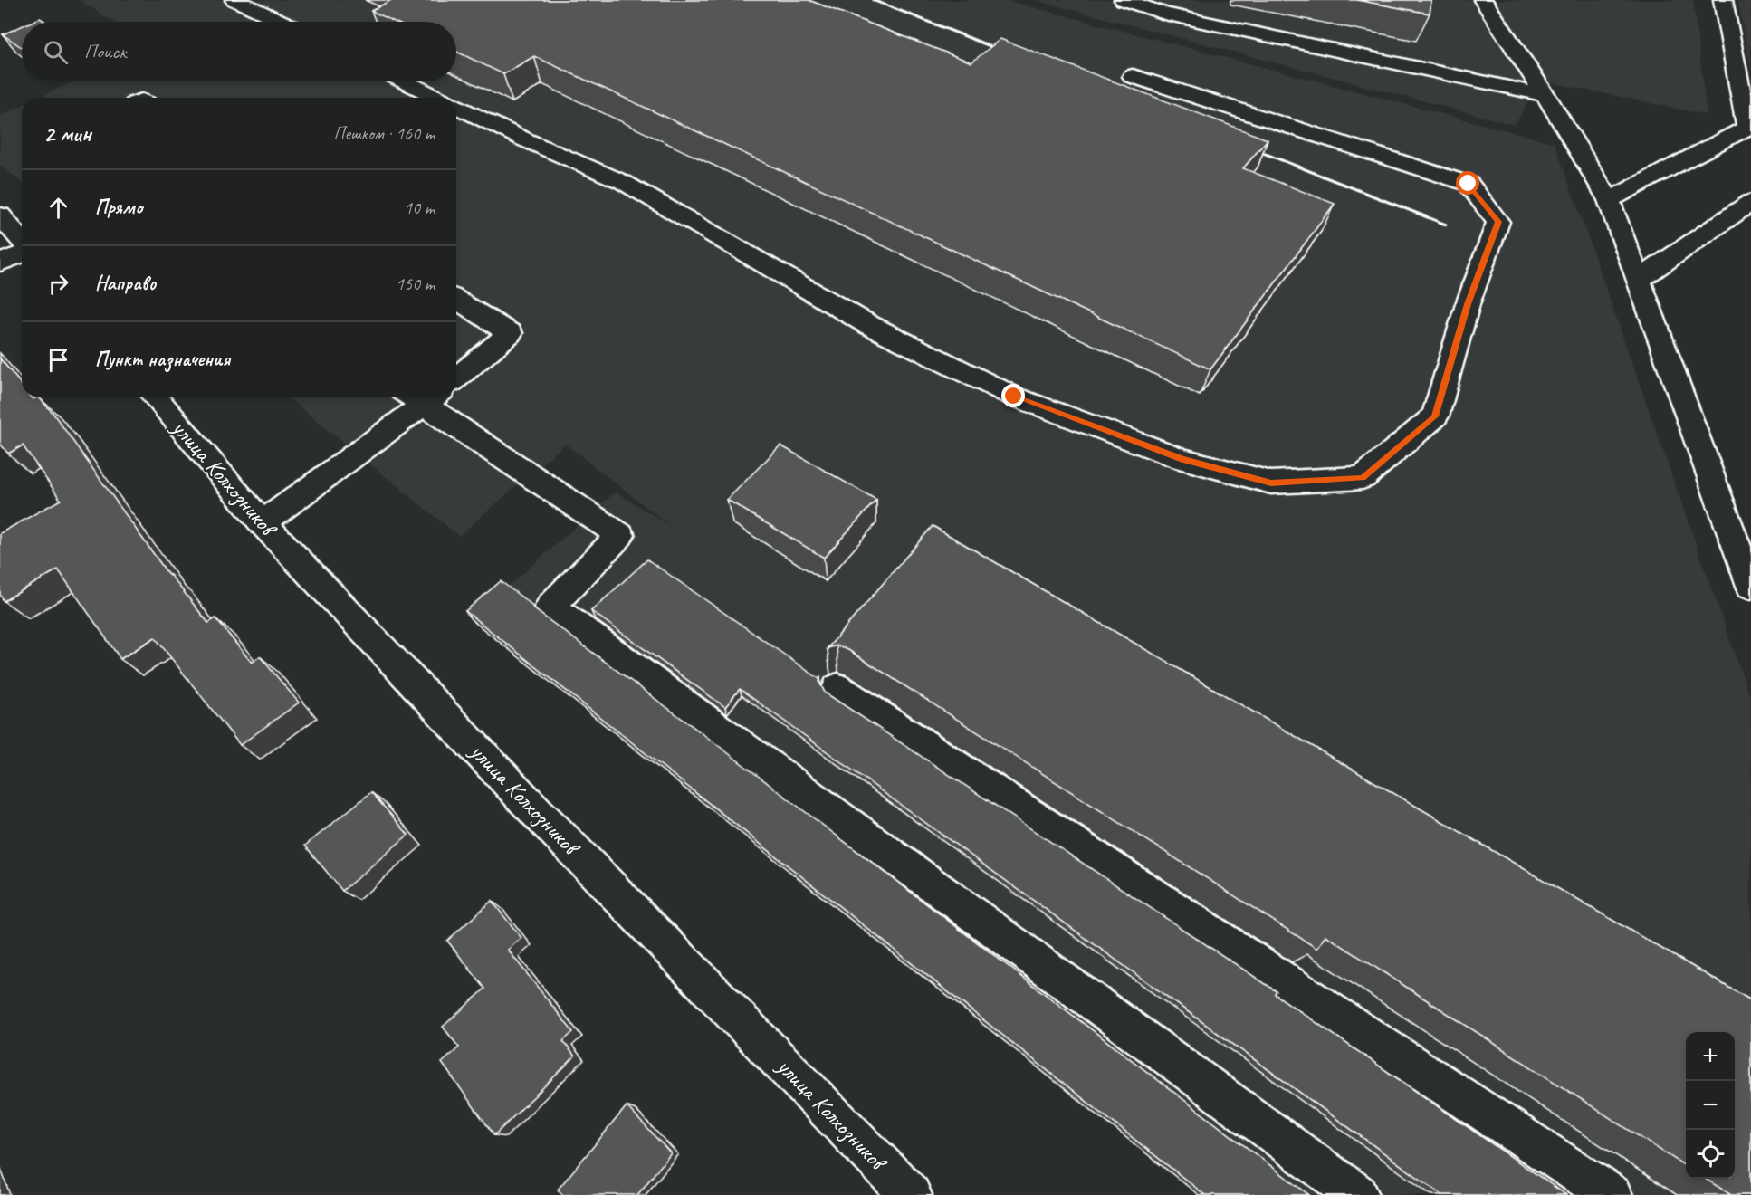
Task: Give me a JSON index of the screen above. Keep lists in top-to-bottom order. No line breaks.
{"streets":{"street":["улица Колхозников"]},"page":{"search":"Поиск","heading":["2 мин","Пешком · 160 m"],"list":[["Прямо","10 m"],["Направо","150 m"],"Пункт назначения"],"map_buttons":["+","−"]}}
